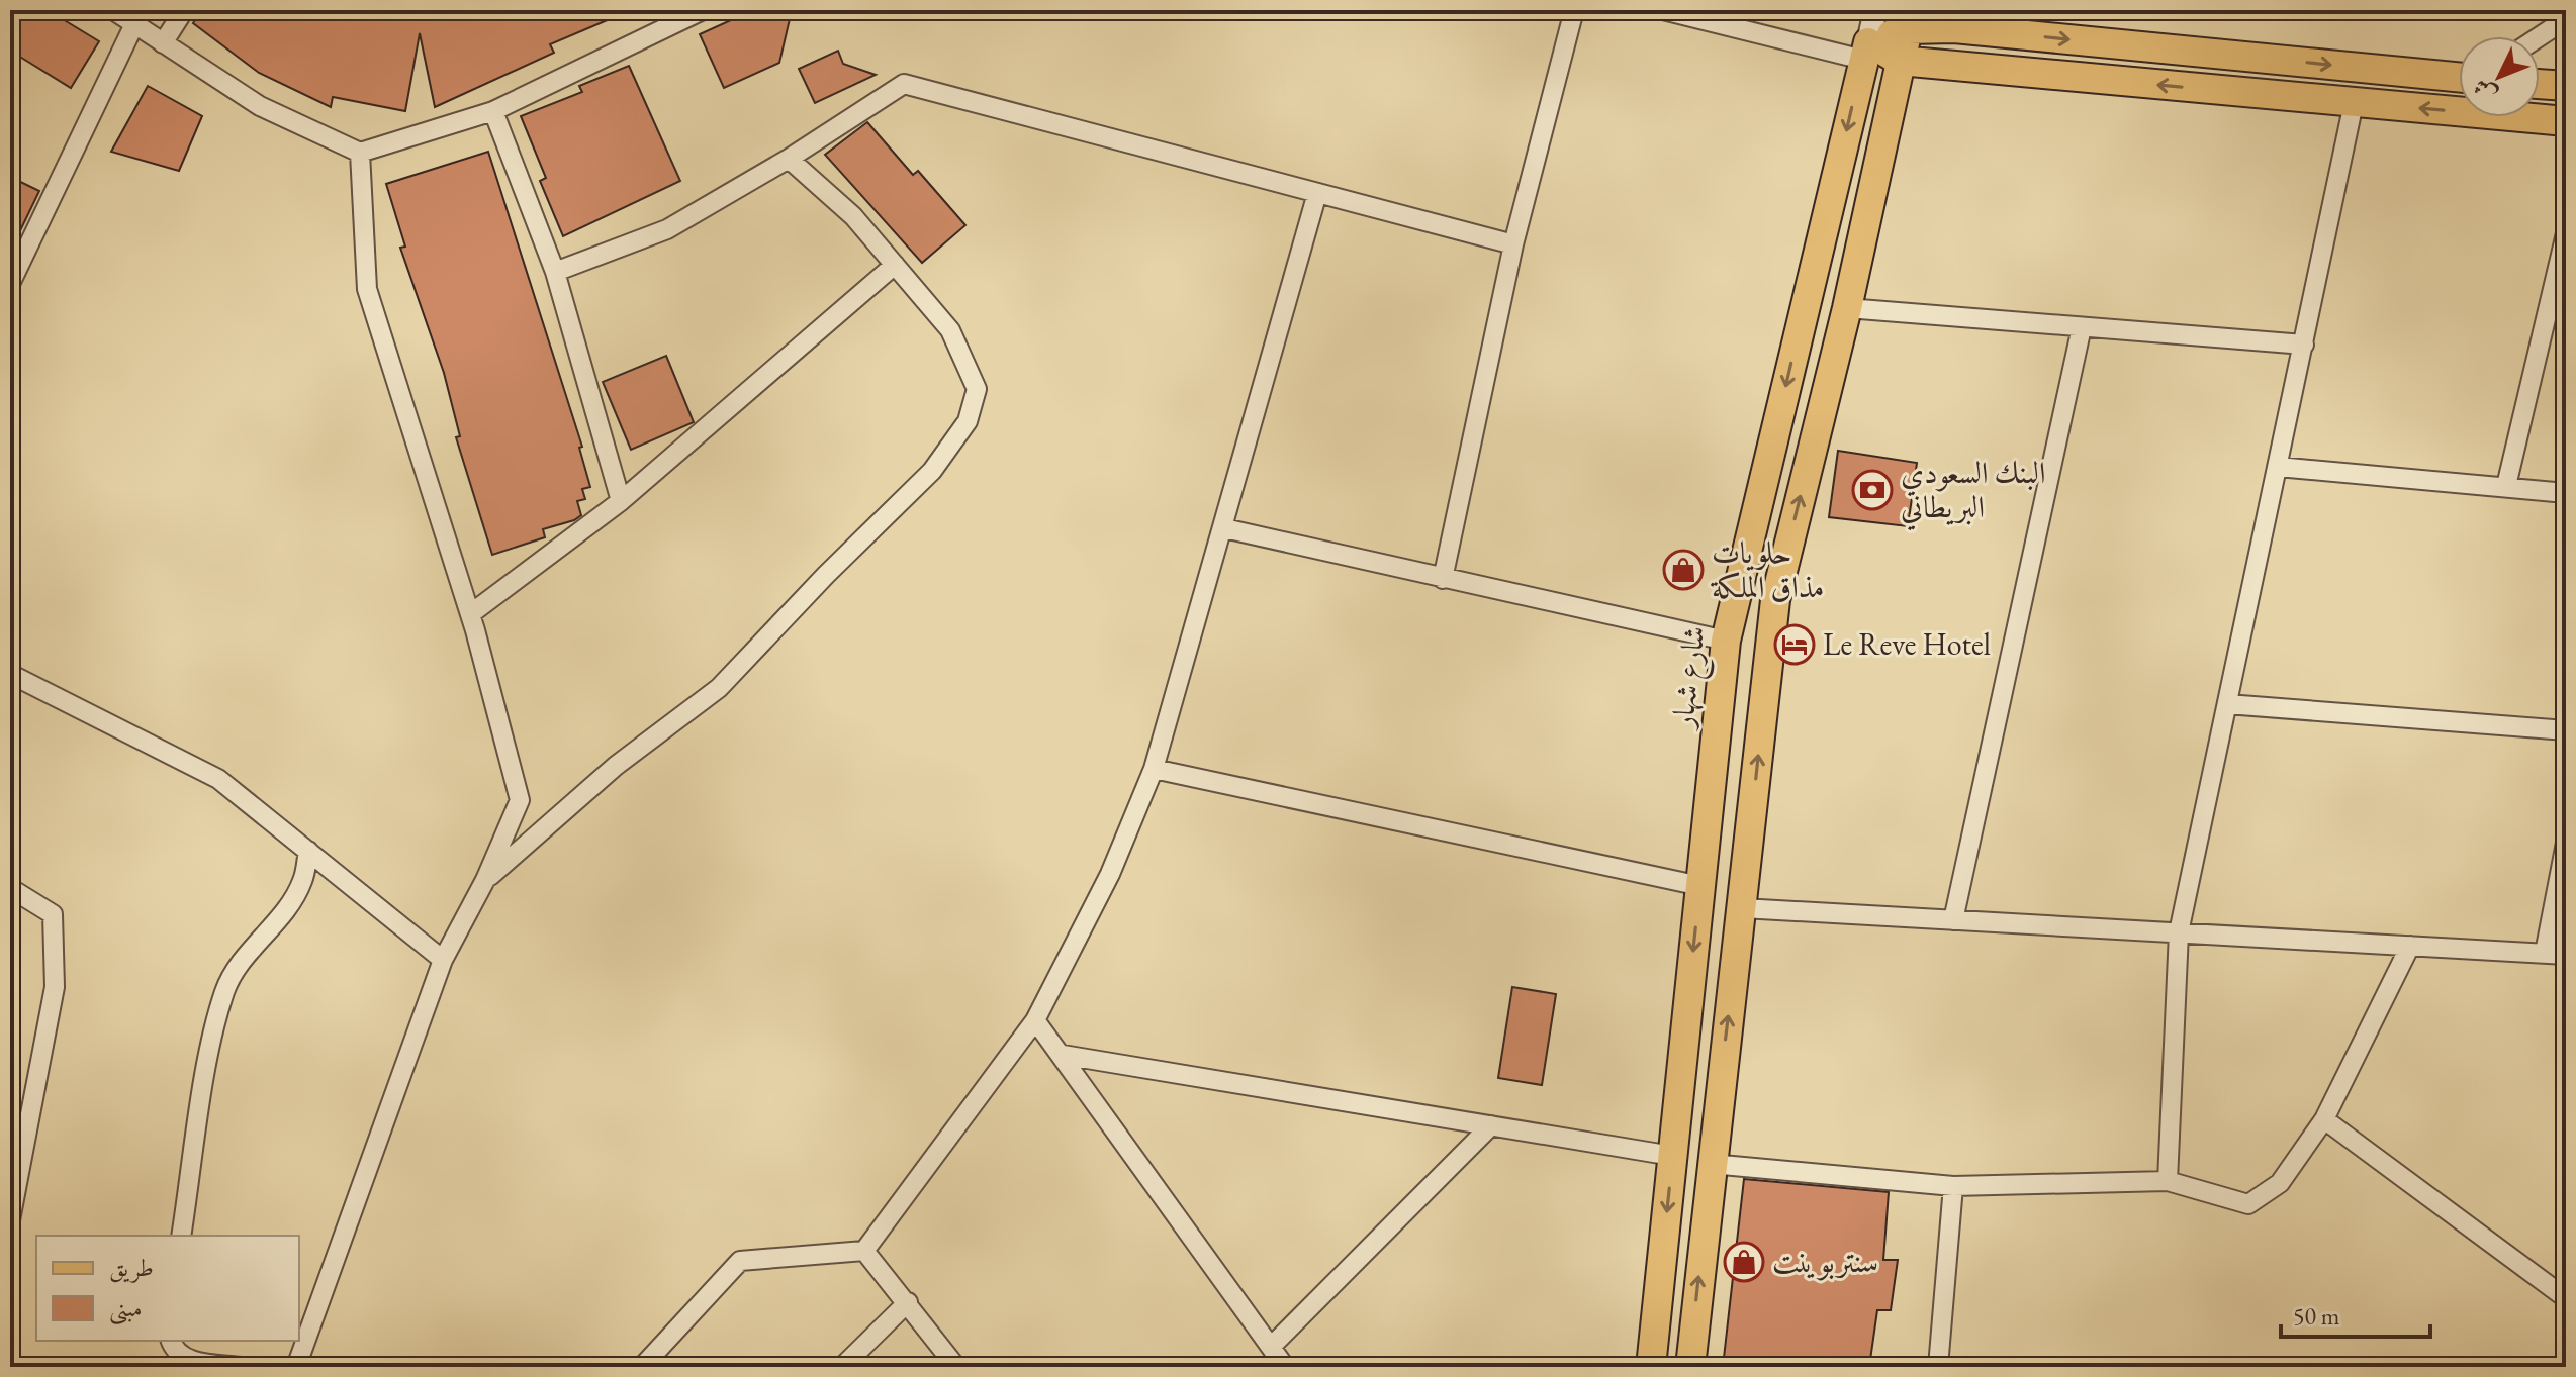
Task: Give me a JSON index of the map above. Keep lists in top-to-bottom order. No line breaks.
{"streets":{"main road":["شارع شهار"]},"one_way":["شارع شهار"],"places":{"bank":["البنك السعودي البريطاني"],"shop":["حلويات مذاق الملكة","سنتربوينت"],"hotel":["Le Reve Hotel"]},"legend":["طريق","مبنى"],"scale_bar":"50 m","north":"bottom left"}
